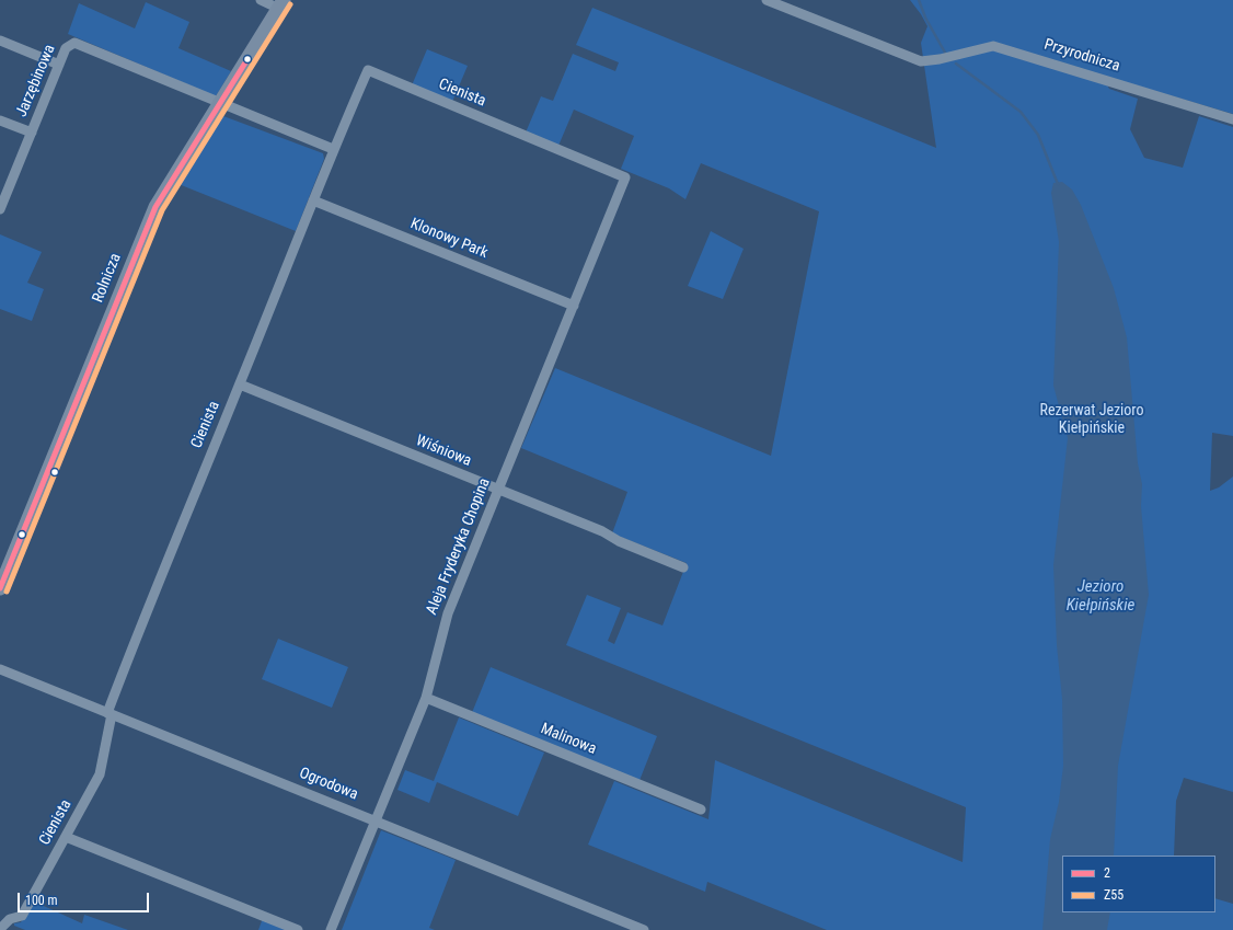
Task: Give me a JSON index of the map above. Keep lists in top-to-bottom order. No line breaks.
{"streets":{"street":["Przyrodnicza","Jarzębinowa","Cienista","Klonowy Park","Rolnicza","Wiśniowa","Aleja Fryderyka Chopina","Malinowa","Ogrodowa"]},"crossings":[["Jarzębinowa","Rolnicza"],["Cienista","Klonowy Park"],["Cienista","Wiśniowa"],["Cienista","Aleja Fryderyka Chopina"],["Cienista","Ogrodowa"],["Klonowy Park","Aleja Fryderyka Chopina"],["Wiśniowa","Aleja Fryderyka Chopina"],["Aleja Fryderyka Chopina","Malinowa"],["Aleja Fryderyka Chopina","Ogrodowa"]],"water":["Jezioro Kiełpińskie"],"parks":["Rezerwat Jezioro Kiełpińskie"],"lines":["transit line Z55","transit line 2"],"legend":["2","Z55"],"scale_bar":"100 m"}
